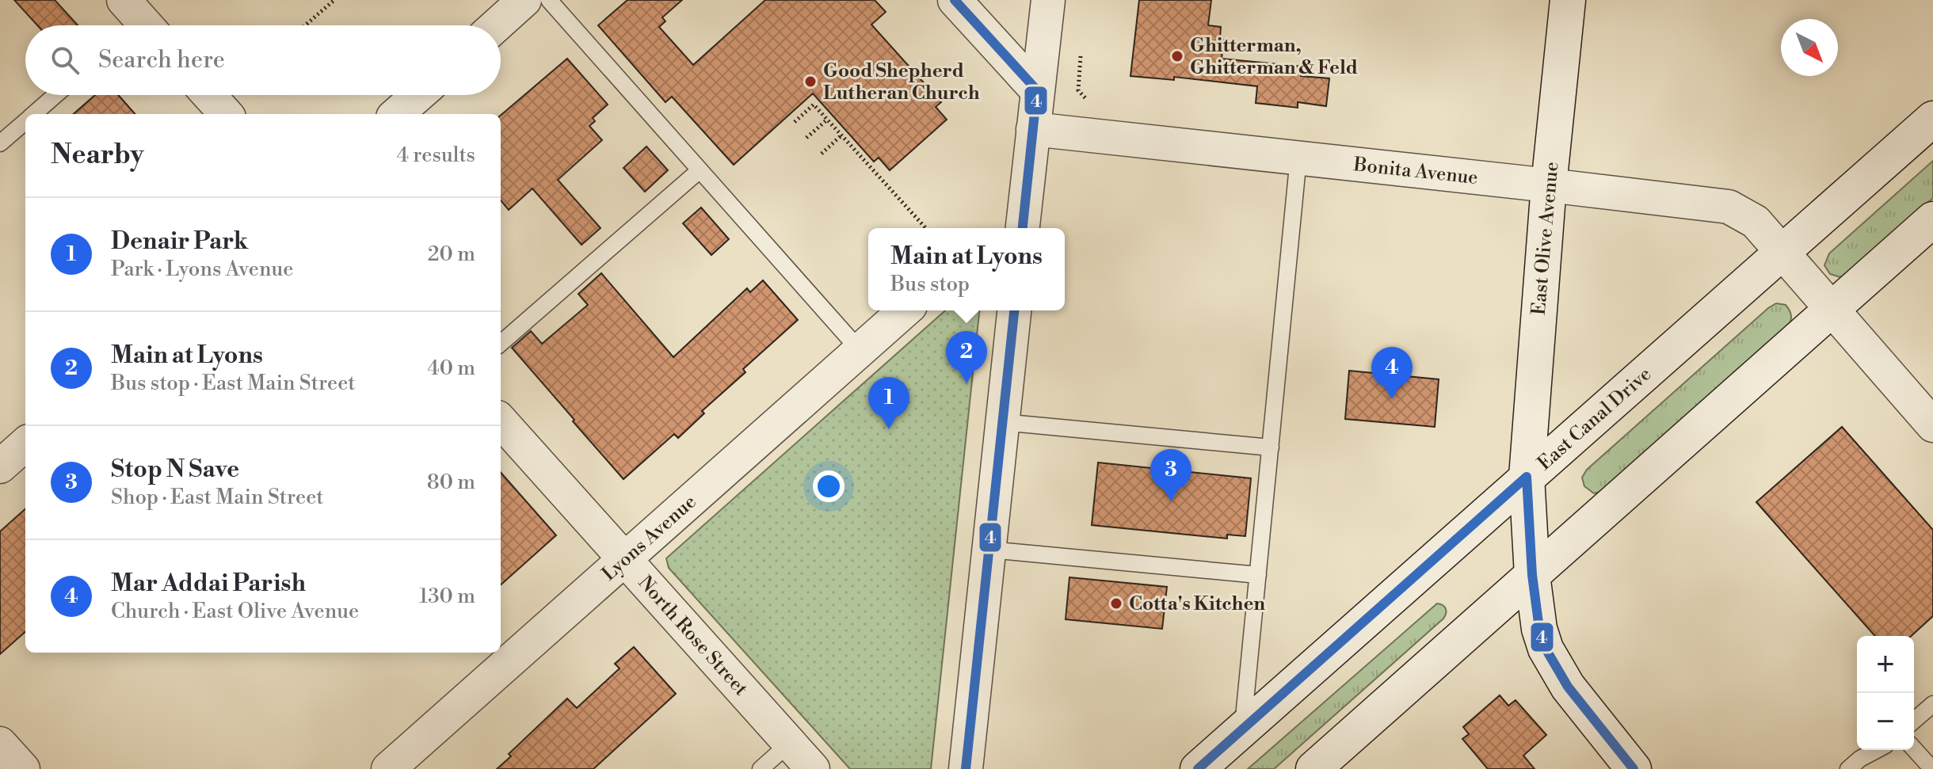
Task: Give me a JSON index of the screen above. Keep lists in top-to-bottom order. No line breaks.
{"streets":{"main road":["East Olive Avenue","East Canal Drive"],"street":["Bonita Avenue","Lyons Avenue","North Rose Street"]},"crossings":[["Bonita Avenue","East Olive Avenue"],["Bonita Avenue","East Canal Drive"],["East Olive Avenue","East Canal Drive"],["Lyons Avenue","North Rose Street"]],"places":["Ghitterman, Ghitterman & Feld","Good Shepherd Lutheran Church","Cotta's Kitchen"],"lines":["transit line 4"],"north":"bottom right","page":{"search":"Search here","heading":["Nearby","4 results"],"list":[{"mark":"1","name":"Denair Park","note":"Park · Lyons Avenue","value":"20 m"},{"mark":"2","name":"Main at Lyons","note":"Bus stop · East Main Street","value":"40 m"},{"mark":"3","name":"Stop N Save","note":"Shop · East Main Street","value":"80 m"},{"mark":"4","name":"Mar Addai Parish","note":"Church · East Olive Avenue","value":"130 m"}],"popup":["Main at Lyons","Bus stop"],"pins":["2","4","1","3"],"map_buttons":["+","−"]}}
